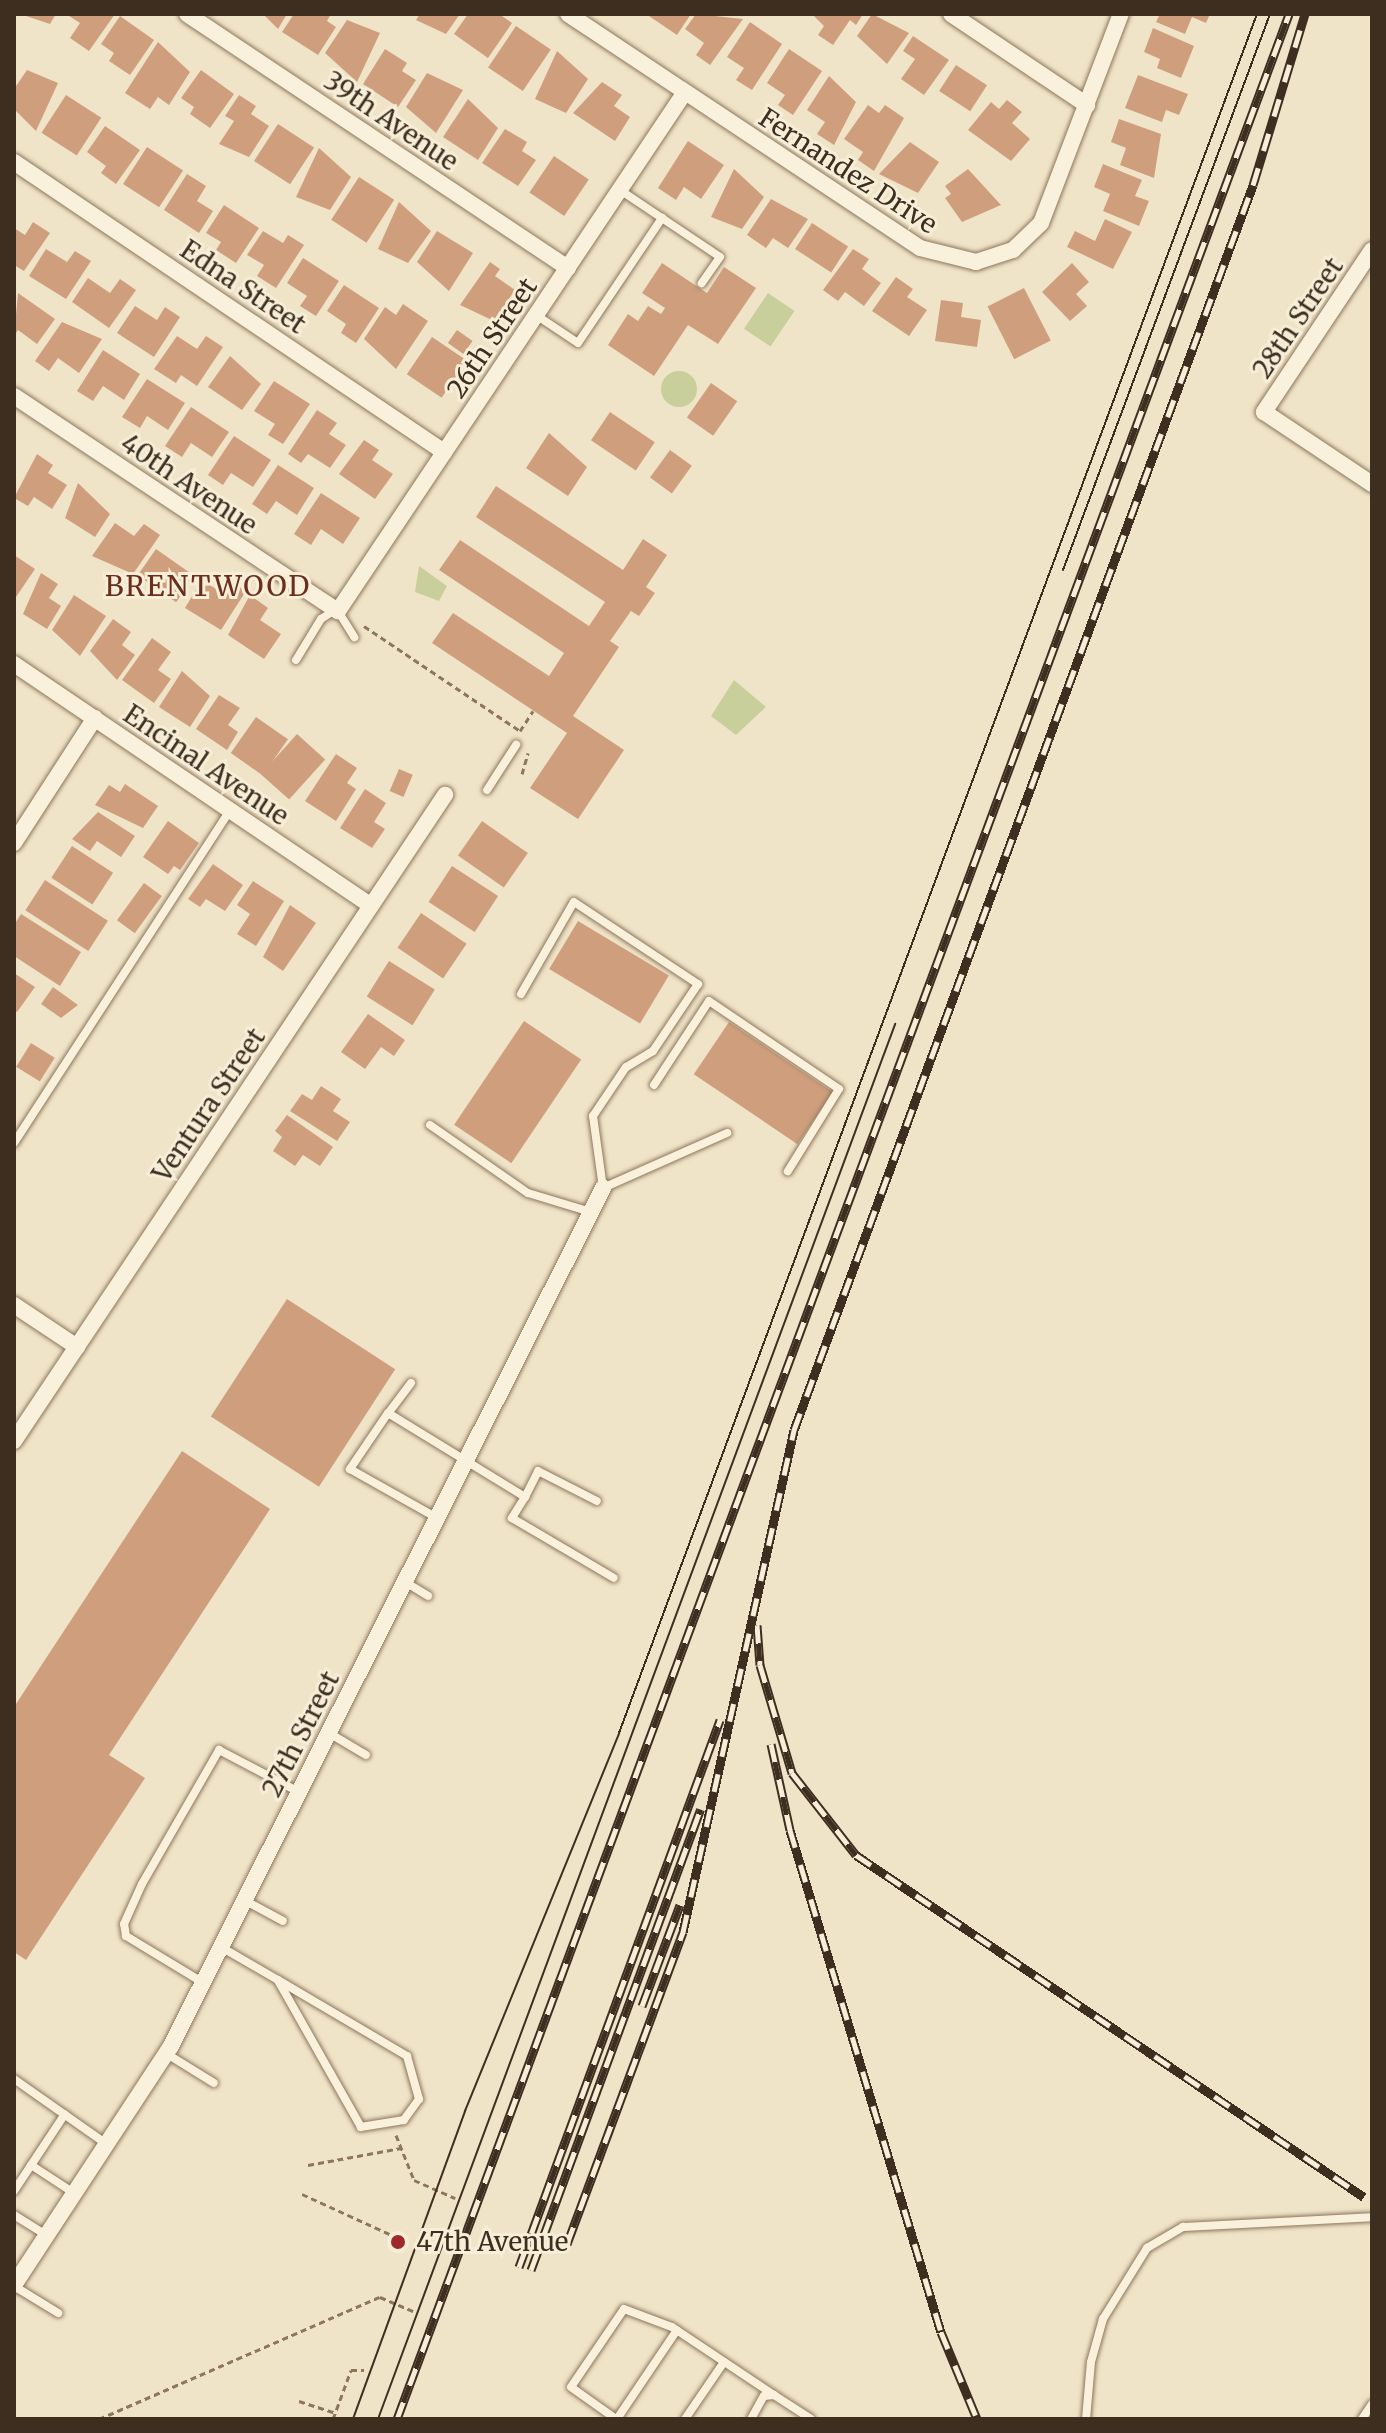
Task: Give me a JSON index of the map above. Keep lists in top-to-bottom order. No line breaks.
{"streets":{"street":["39th Avenue","Fernandez Drive","Edna Street","28th Street","26th Street","40th Avenue","Encinal Avenue","Ventura Street","27th Street"]},"crossings":[["39th Avenue","26th Street"],["Fernandez Drive","26th Street"],["Edna Street","26th Street"],["26th Street","40th Avenue"],["Encinal Avenue","Ventura Street"]],"districts":["BRENTWOOD"],"places":["47th Avenue"]}
